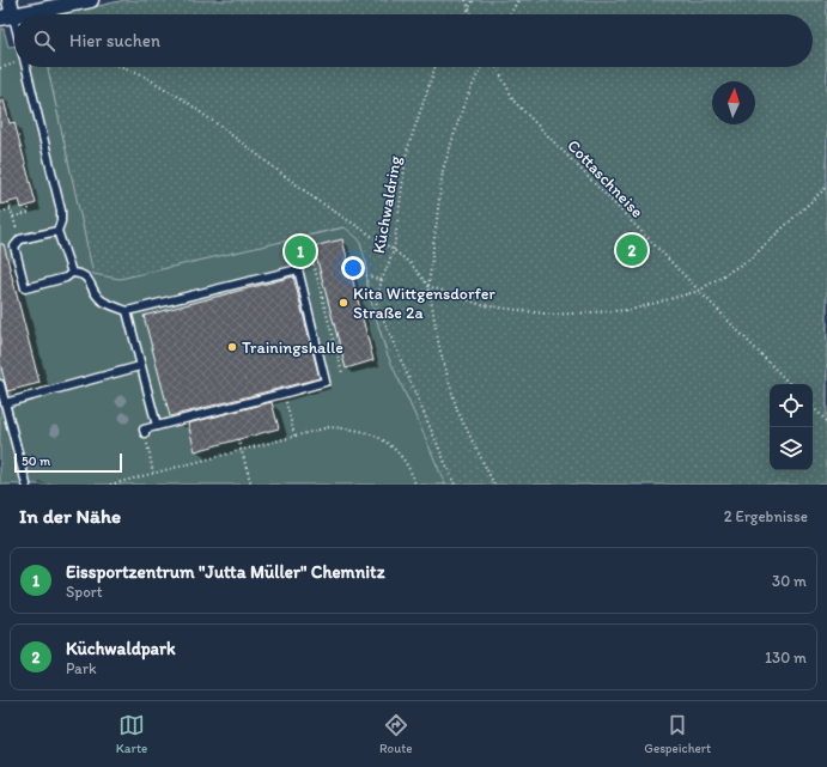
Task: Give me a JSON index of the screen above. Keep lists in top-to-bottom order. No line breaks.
{"streets":{"path":["Cottaschneise","Küchwaldring"]},"places":["Kita Wittgensdorfer Straße 2a","Trainingshalle"],"scale_bar":"50 m","north":"top","page":{"search":"Hier suchen","pins":["2","1"],"scale":"50 m","heading":["In der Nähe","2 Ergebnisse"],"list":[{"mark":"1","name":"Eissportzentrum \"Jutta Müller\" Chemnitz","note":"Sport","value":"30 m"},{"mark":"2","name":"Küchwaldpark","note":"Park","value":"130 m"}],"nav":["Karte","Route","Gespeichert"]}}
